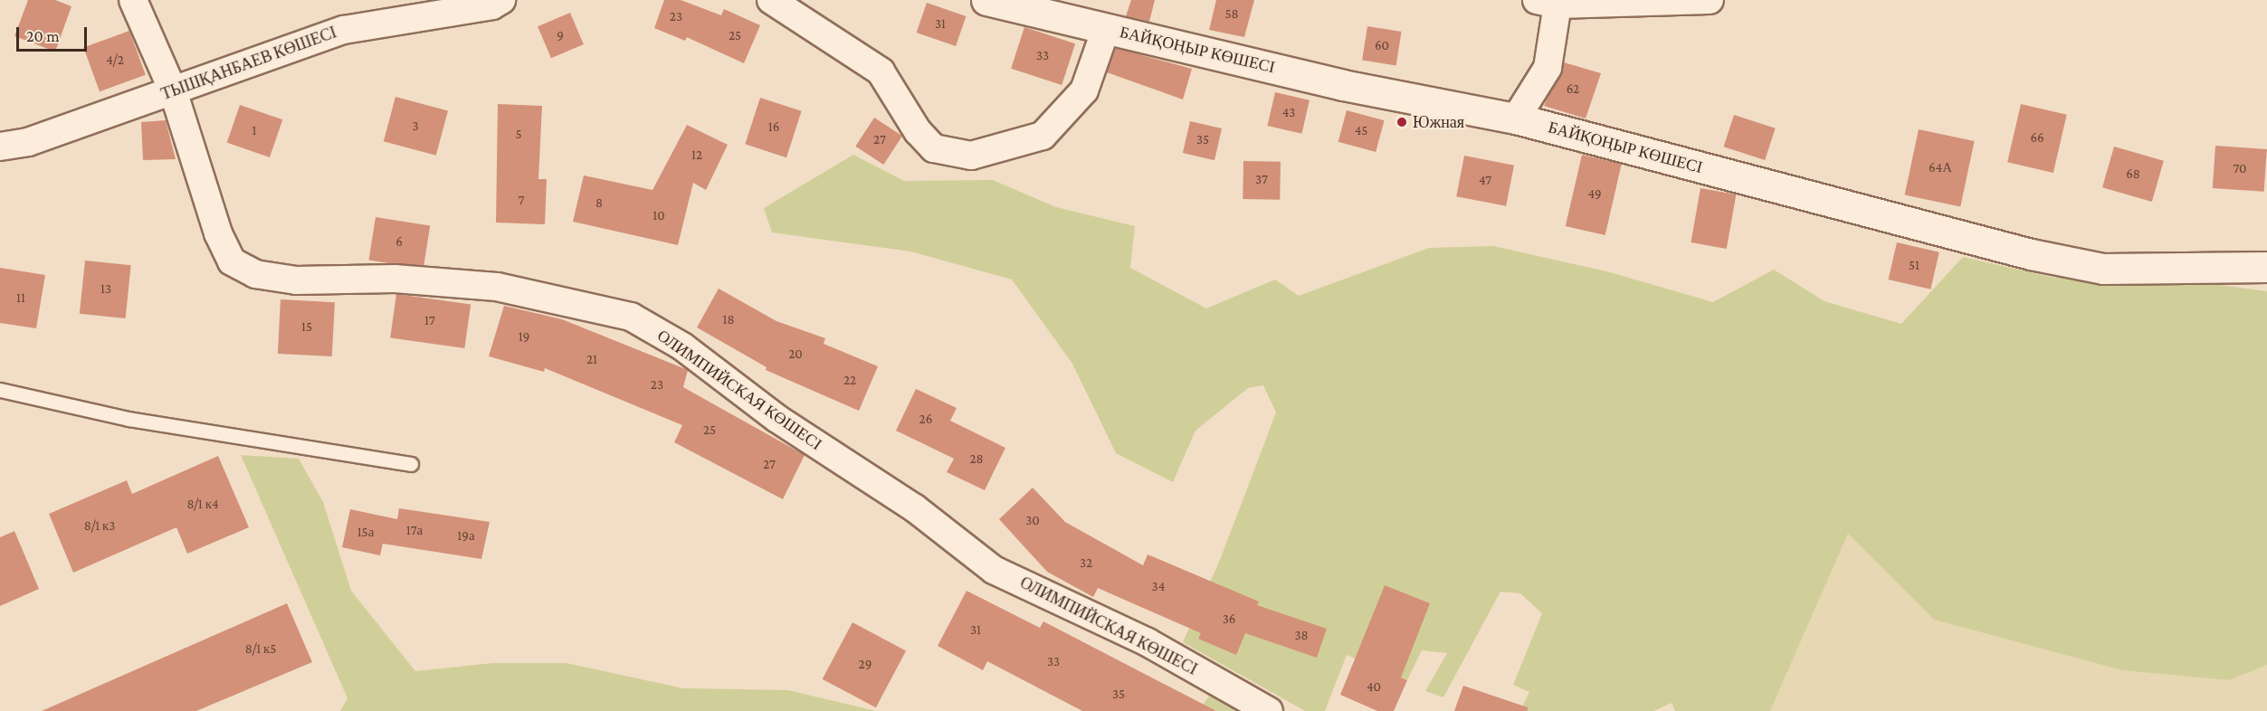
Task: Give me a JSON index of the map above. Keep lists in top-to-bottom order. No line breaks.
{"streets":{"street":["БАЙҚОҢЫР КӨШЕСІ","ТЫШҚАНБАЕВ КӨШЕСІ","ОЛИМПИЙСКАЯ КӨШЕСІ"]},"crossings":[["ТЫШҚАНБАЕВ КӨШЕСІ","ОЛИМПИЙСКАЯ КӨШЕСІ"]],"places":["Южная"],"house_numbers":["58","23","31","9","25","60","33","4/2","62","43","3","16","1","45","5","66","27","35","12","64А","70","68","37","47","49","7","8","10","6","51","13","11","18","17","15","19","20","21","22","23","26","25","28","27","8/1 к4","30","8/1 к3","17а","15а","19а","32","34","36","31","38","8/1 к5","33","29","40","35"],"scale_bar":"20 m"}
